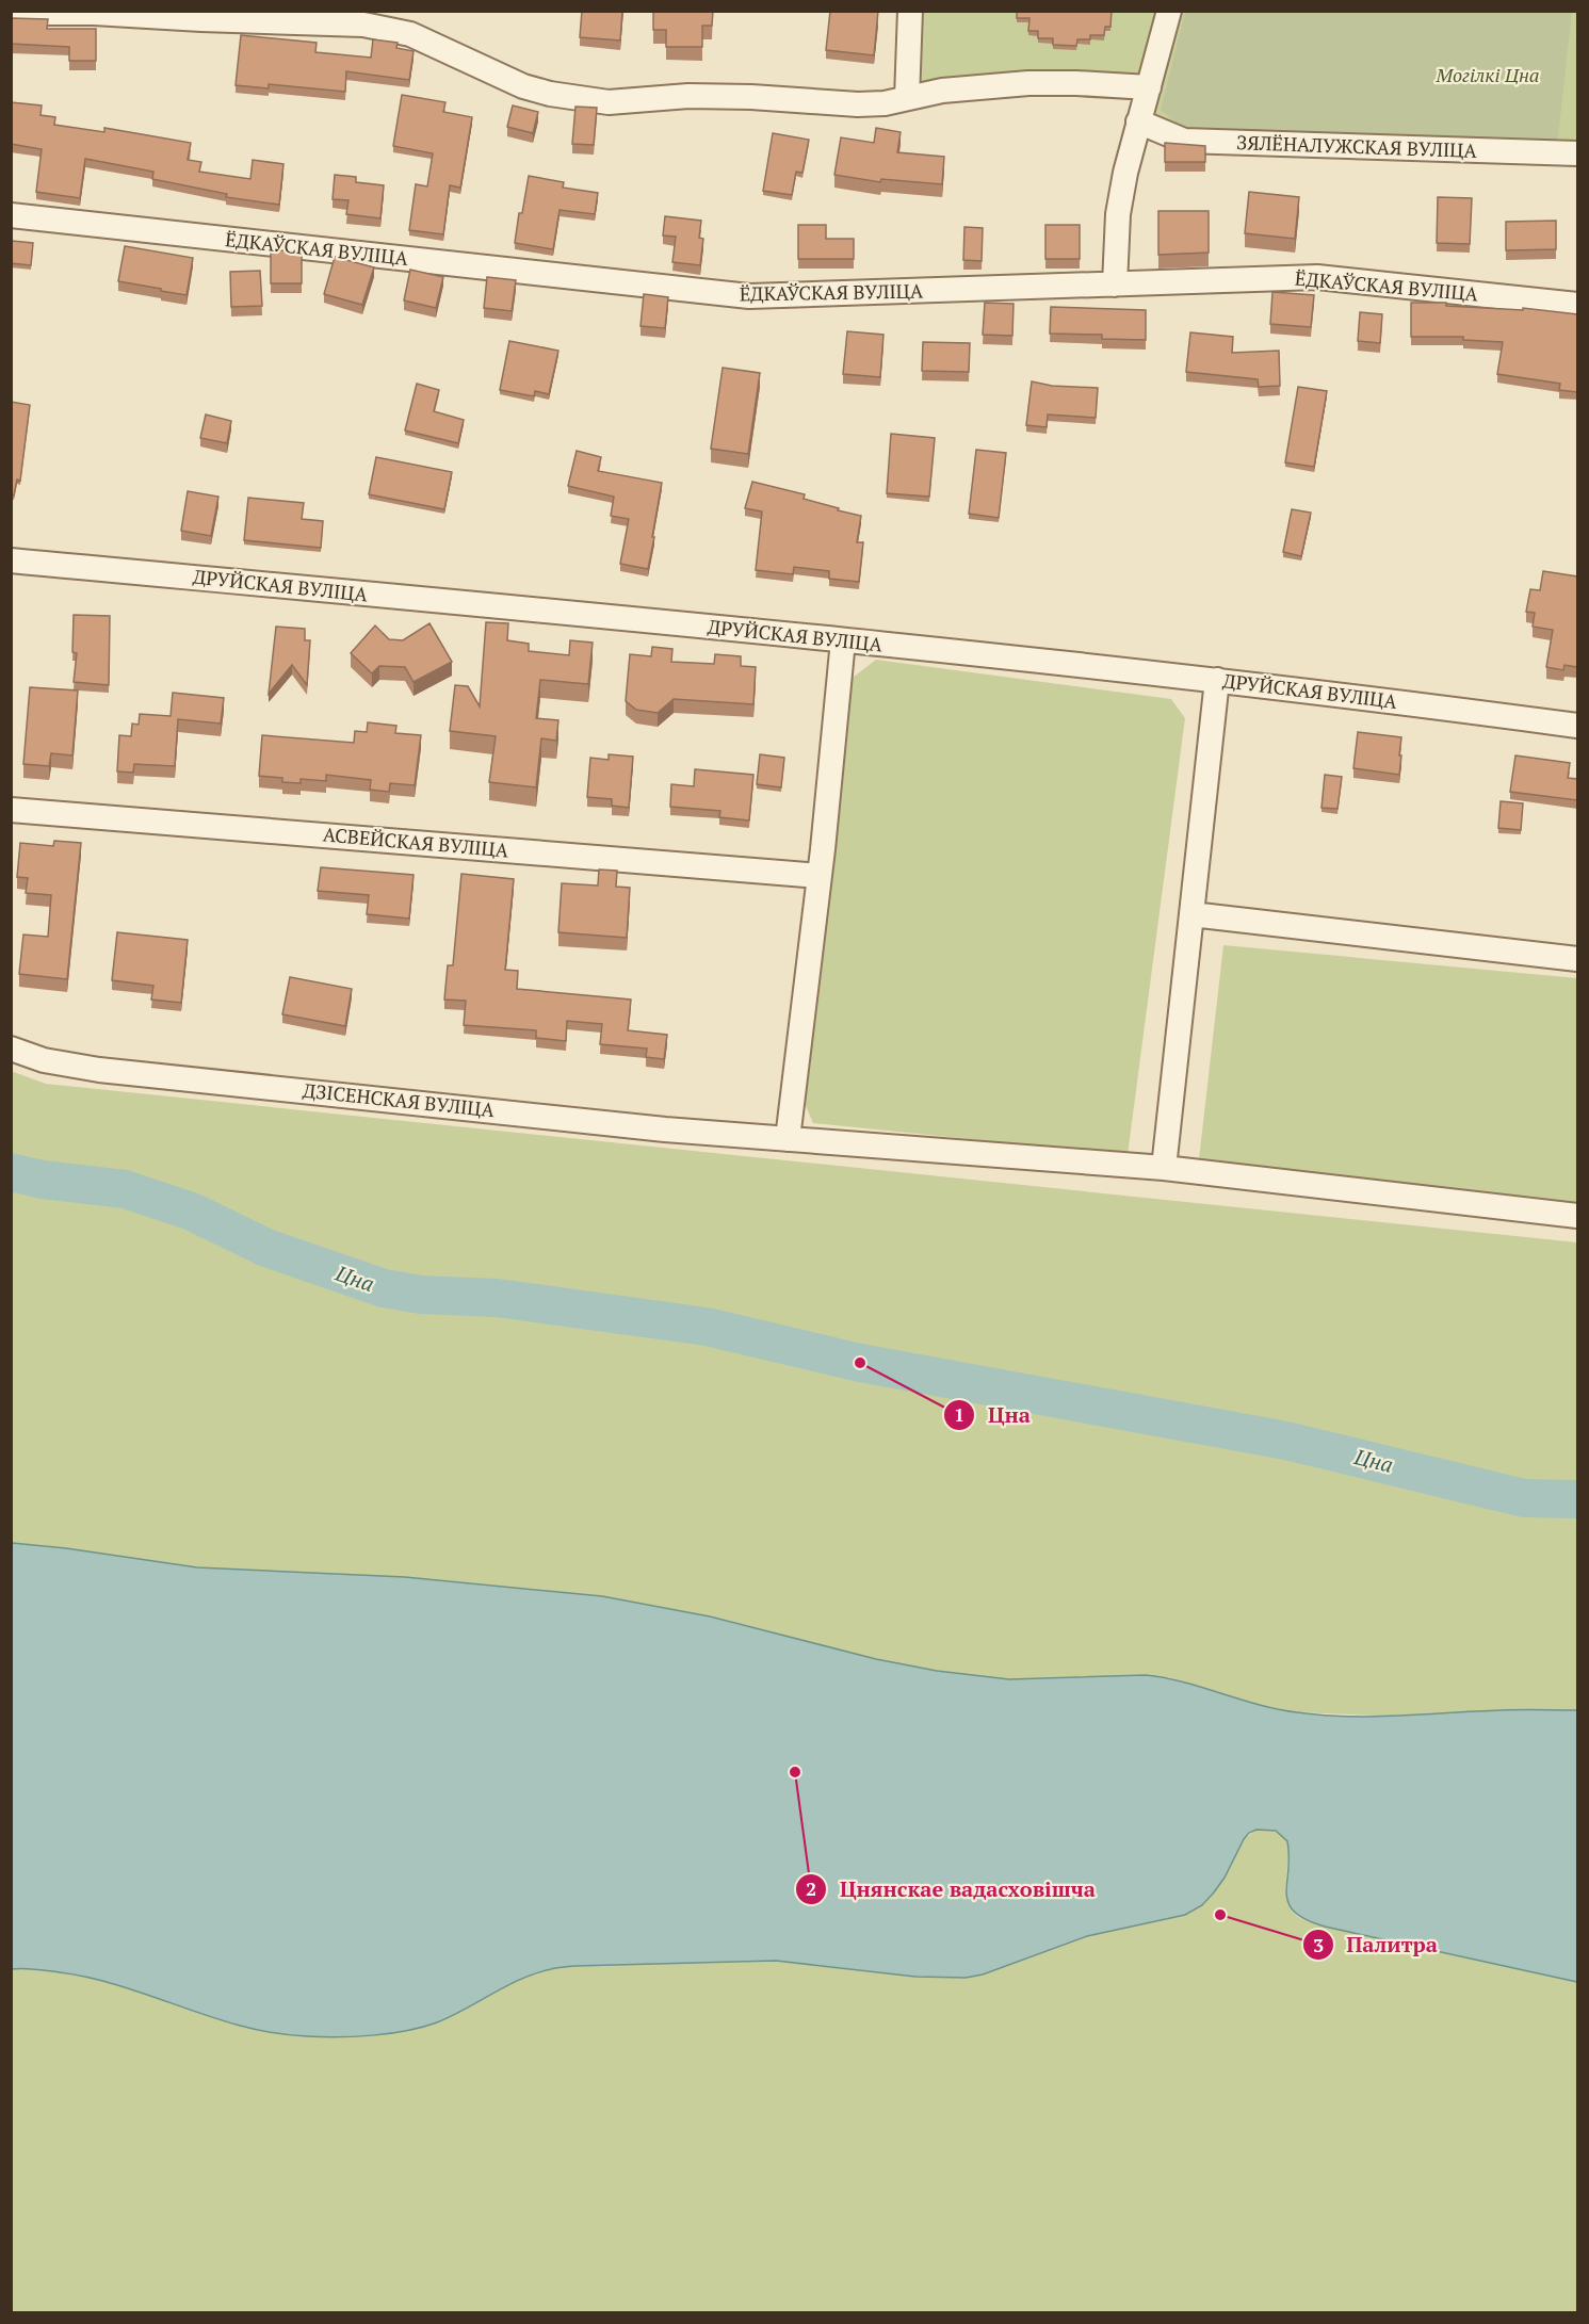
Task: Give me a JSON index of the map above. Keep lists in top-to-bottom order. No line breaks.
{"streets":{"street":["ЗЯЛЁНАЛУЖСКАЯ ВУЛІЦА","ЁДКАЎСКАЯ ВУЛІЦА","ДРУЙСКАЯ ВУЛІЦА","АСВЕЙСКАЯ ВУЛІЦА","ДЗІСЕНСКАЯ ВУЛІЦА"]},"water":["Цна"],"parks":["Могілкі Цна"],"places":["Цна","Цнянскае вадасховішча","Палитра"]}
